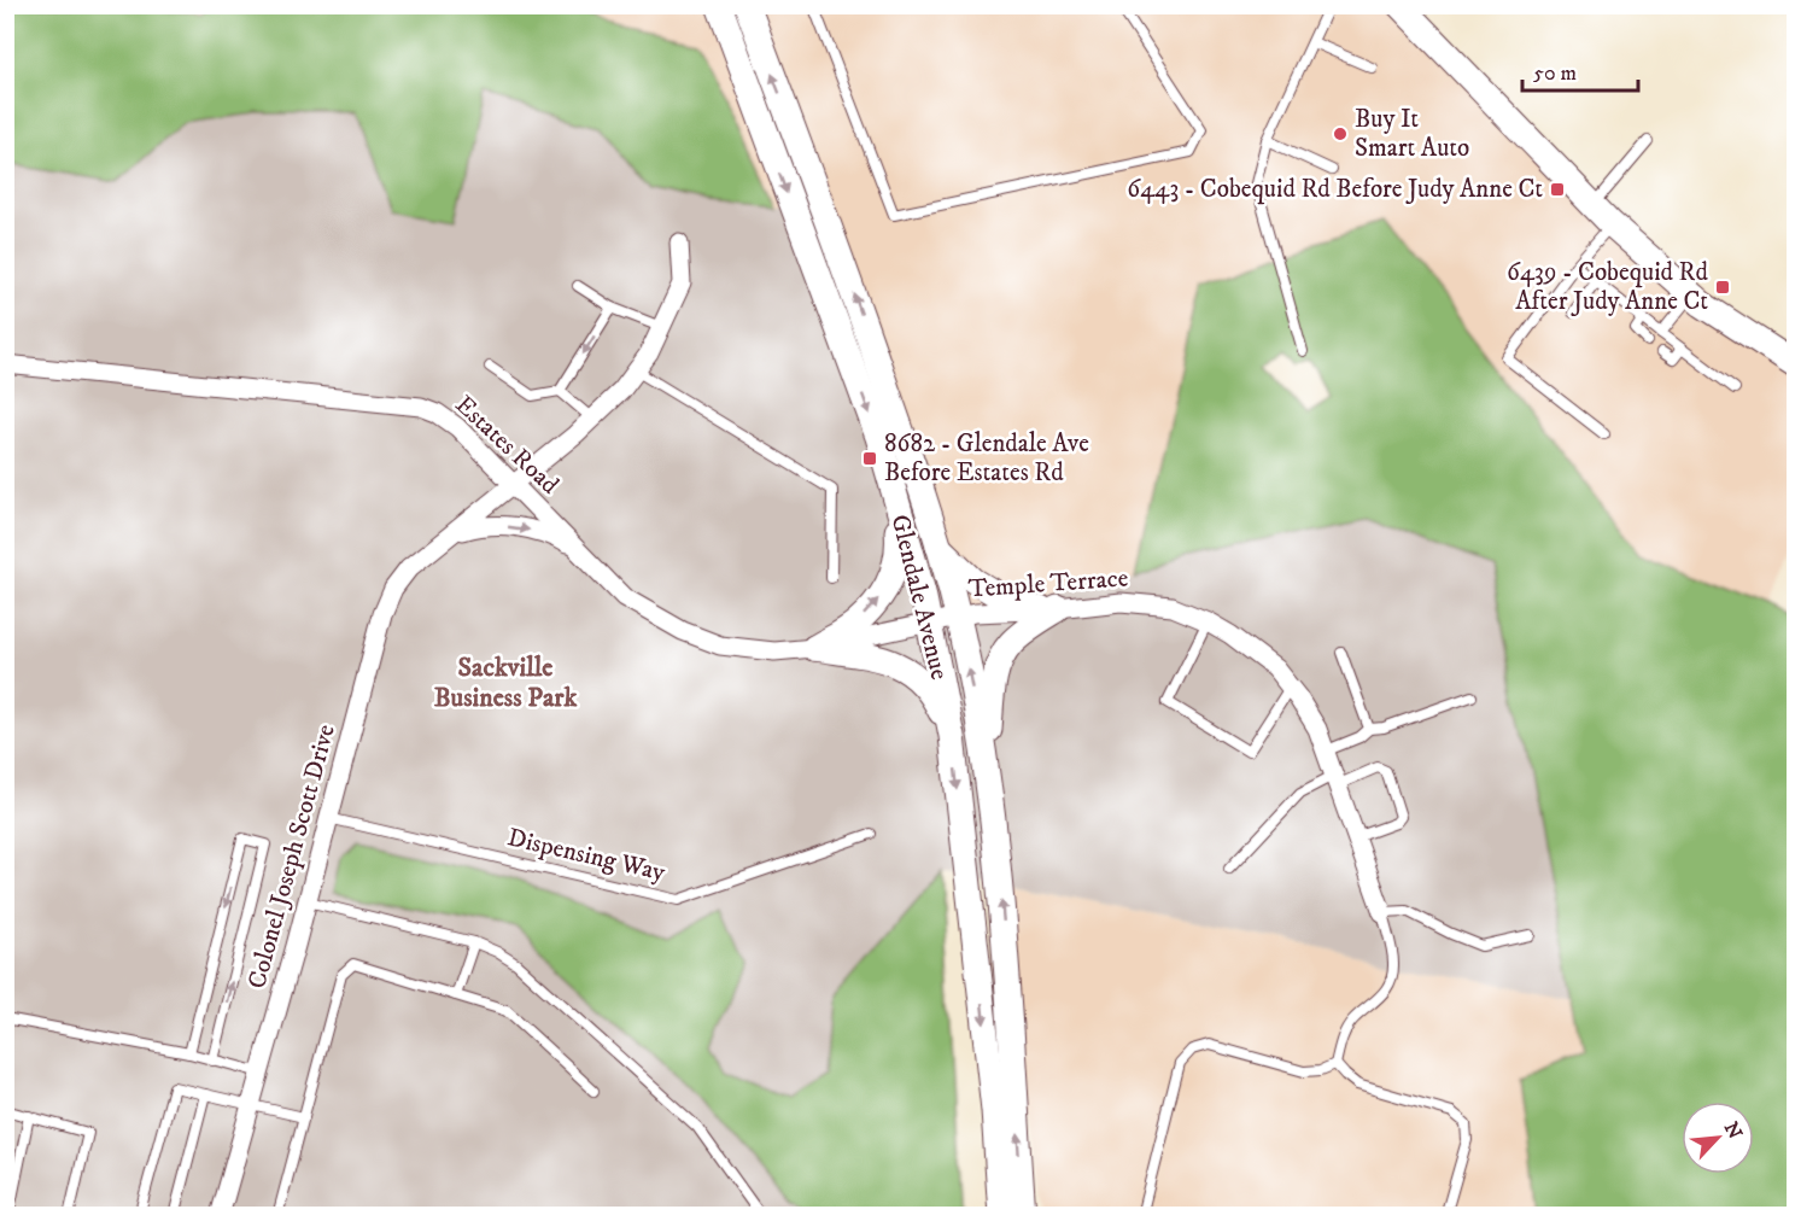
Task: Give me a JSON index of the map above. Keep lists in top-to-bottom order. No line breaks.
{"streets":{"main road":["Glendale Avenue"],"street":["Estates Road","Temple Terrace","Colonel Joseph Scott Drive"],"lane":["Dispensing Way"]},"crossings":[["Estates Road","Temple Terrace"],["Estates Road","Glendale Avenue"],["Estates Road","Colonel Joseph Scott Drive"],["Temple Terrace","Glendale Avenue"],["Dispensing Way","Colonel Joseph Scott Drive"]],"districts":["Sackville Business Park"],"places":{"other":["Buy It Smart Auto"],"transit":["6443 - Cobequid Rd Before Judy Anne Ct","6439 - Cobequid Rd After Judy Anne Ct","8682 - Glendale Ave Before Estates Rd"]},"scale_bar":"50 m","north":"top right"}
